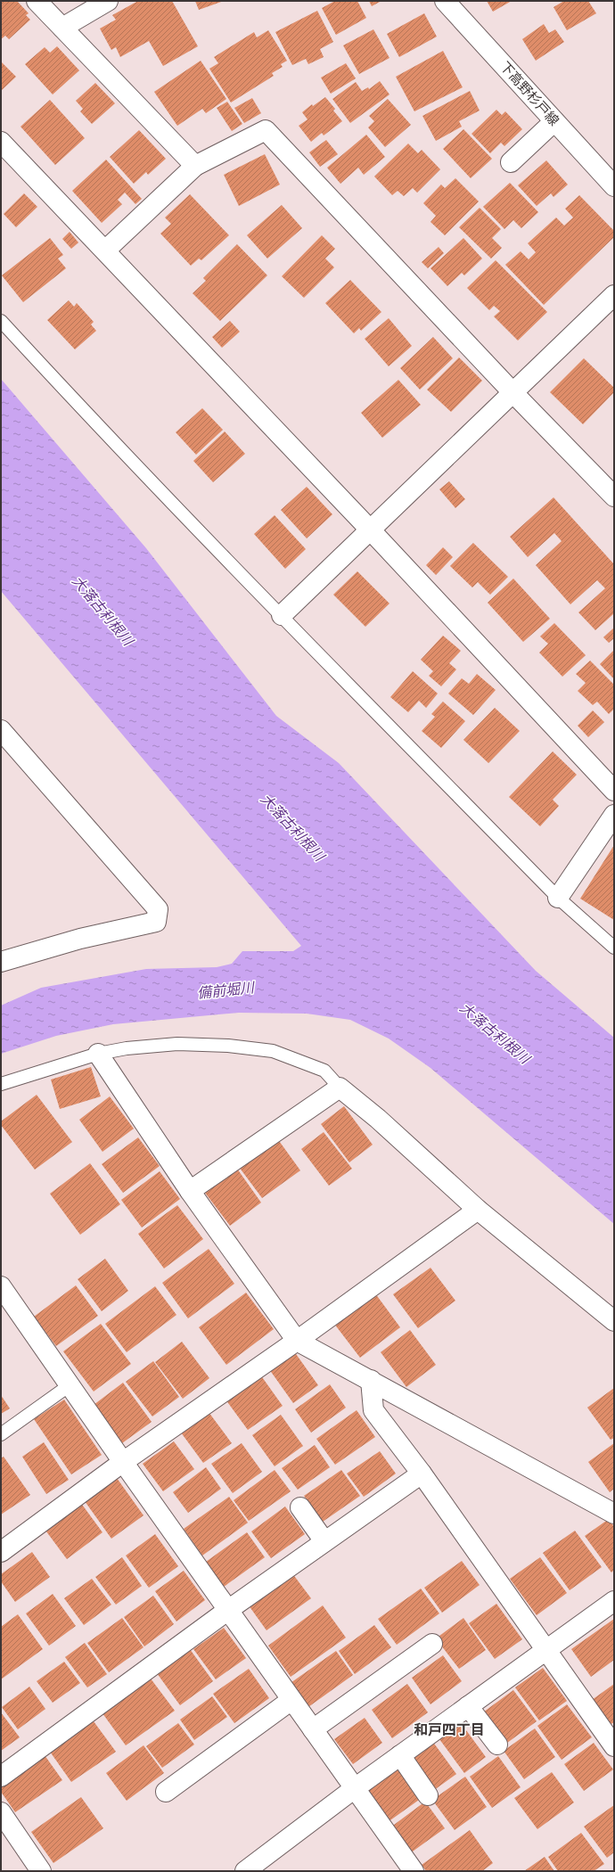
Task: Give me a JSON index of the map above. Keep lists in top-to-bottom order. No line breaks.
{"streets":{"street":["下高野杉戸線"]},"districts":["和戸四丁目"],"water":["大落古利根川","備前堀川"]}
